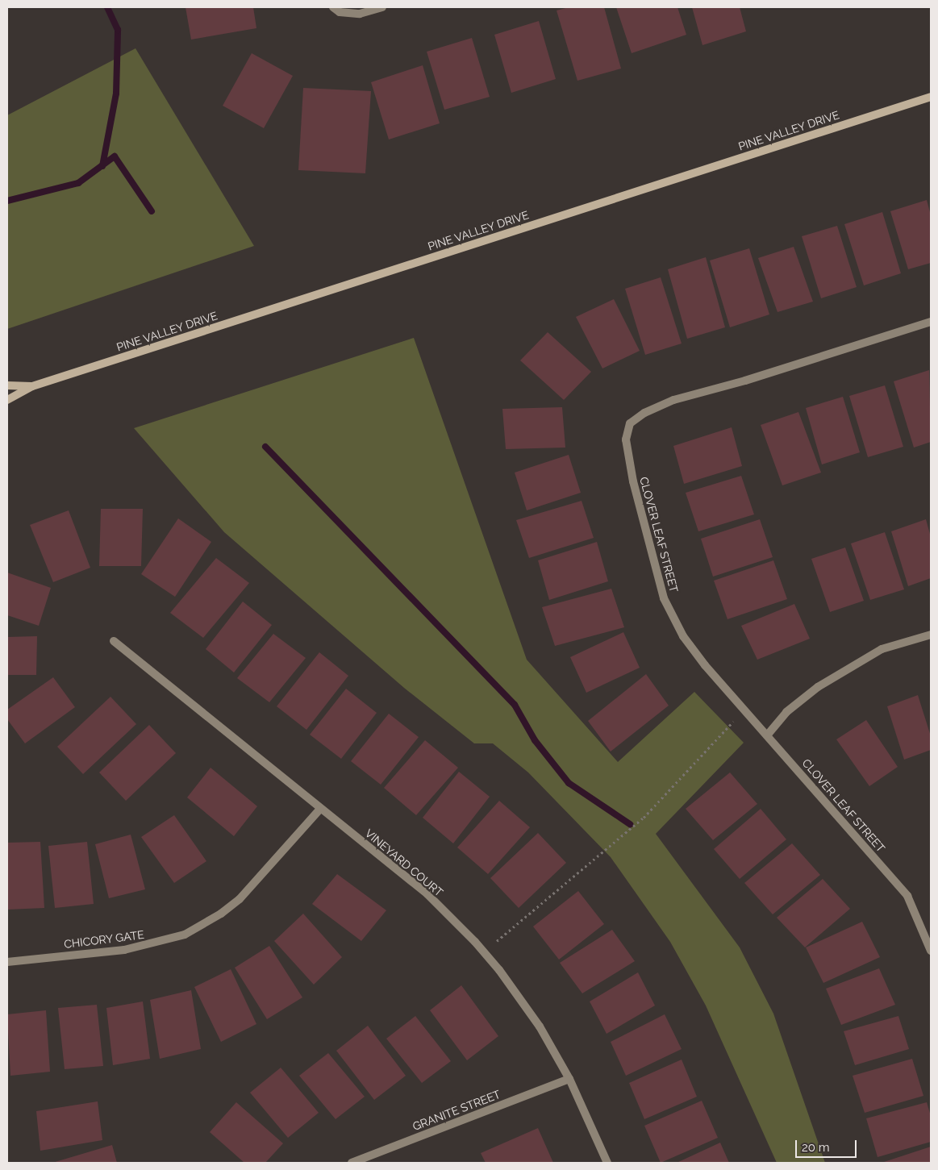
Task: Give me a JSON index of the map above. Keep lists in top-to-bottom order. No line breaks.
{"streets":{"main road":["PINE VALLEY DRIVE"],"street":["CLOVER LEAF STREET","VINEYARD COURT","CHICORY GATE","GRANITE STREET"]},"crossings":[["VINEYARD COURT","CHICORY GATE"],["VINEYARD COURT","GRANITE STREET"]],"scale_bar":"20 m"}
